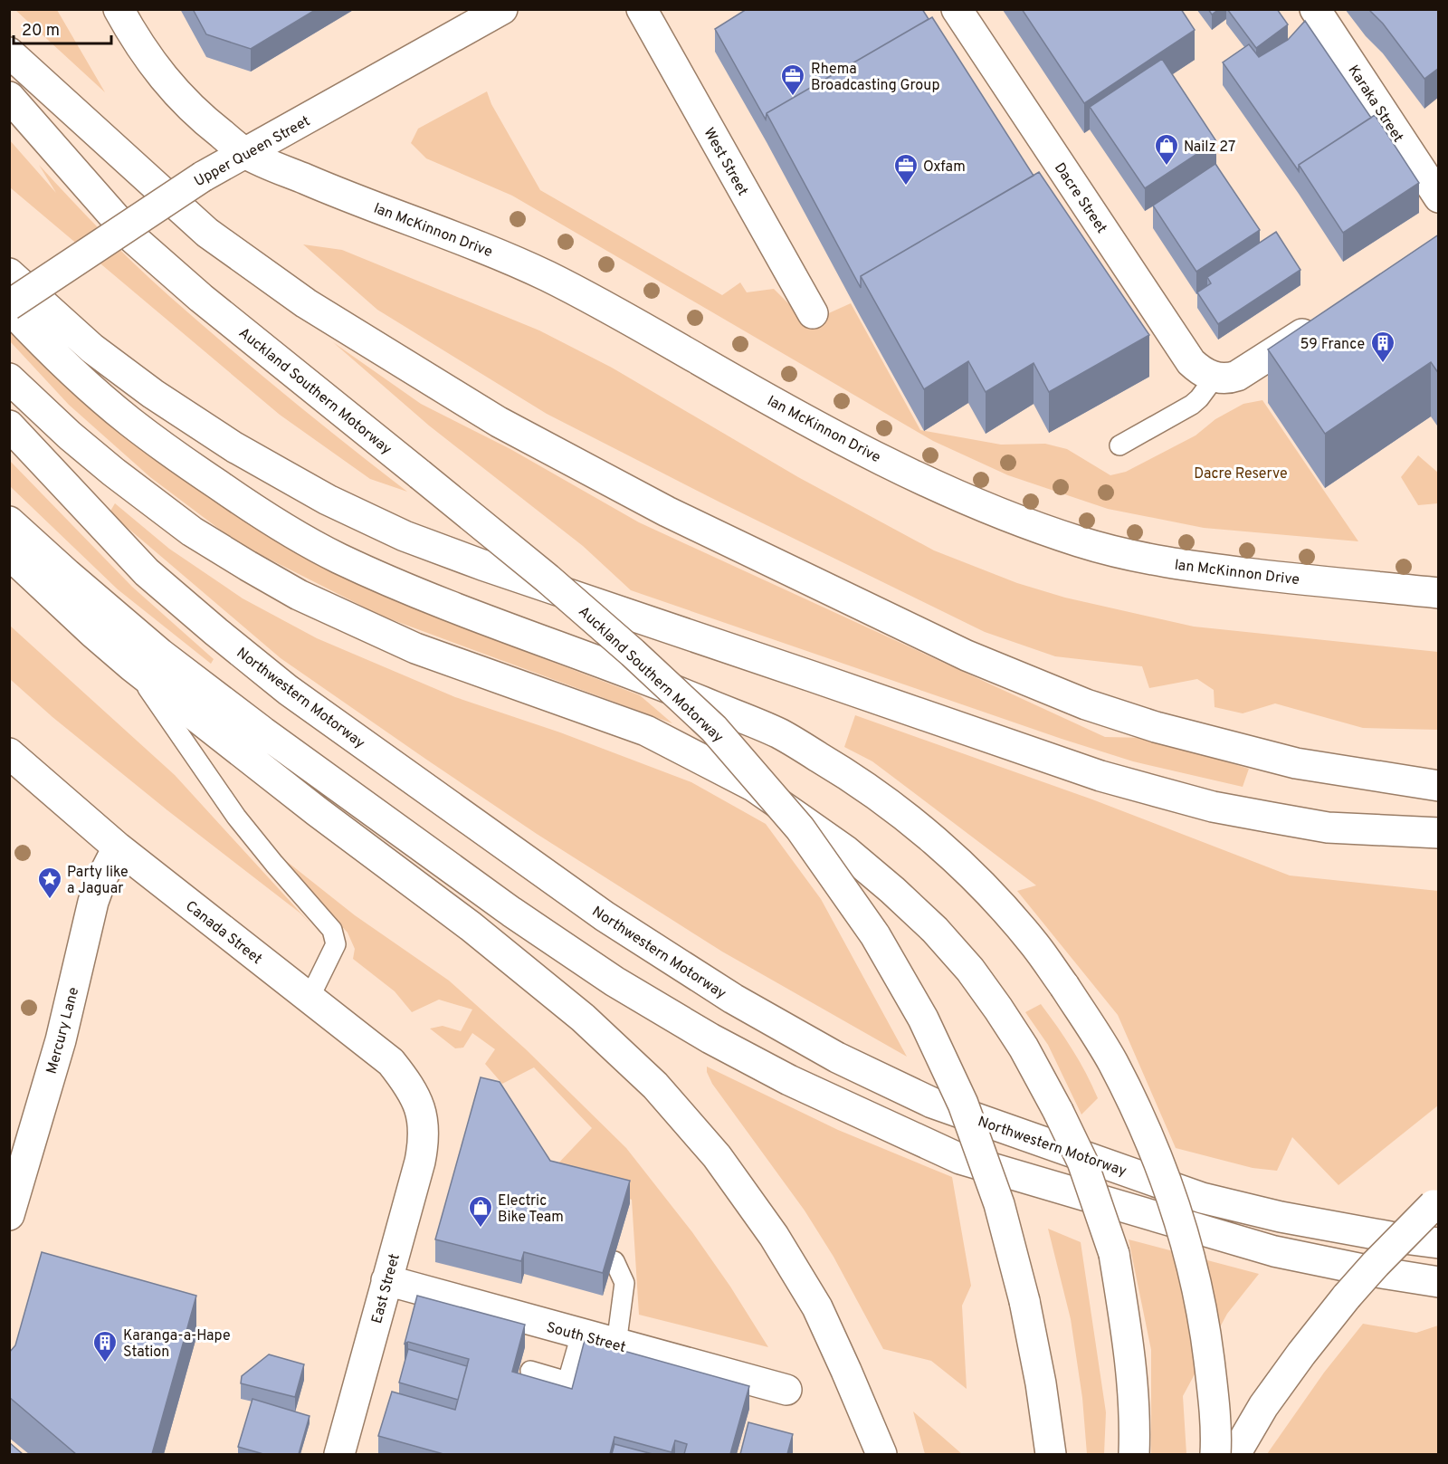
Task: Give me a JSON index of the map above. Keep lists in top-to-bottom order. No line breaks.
{"streets":{"main road":["Karaka Street","Upper Queen Street","West Street","Dacre Street","Ian McKinnon Drive","Auckland Southern Motorway","Northwestern Motorway","Canada Street","Mercury Lane","East Street","South Street"]},"crossings":[["Upper Queen Street","Ian McKinnon Drive"],["Canada Street","Mercury Lane"],["Canada Street","East Street"],["East Street","South Street"]],"parks":["Dacre Reserve"],"places":{"office":["Rhema Broadcasting Group","Oxfam"],"shop":["Nailz 27","Electric Bike Team"],"building":["59 France","Karanga-a-Hape Station"],"place":["Party like a Jaguar"]},"scale_bar":"20 m"}
